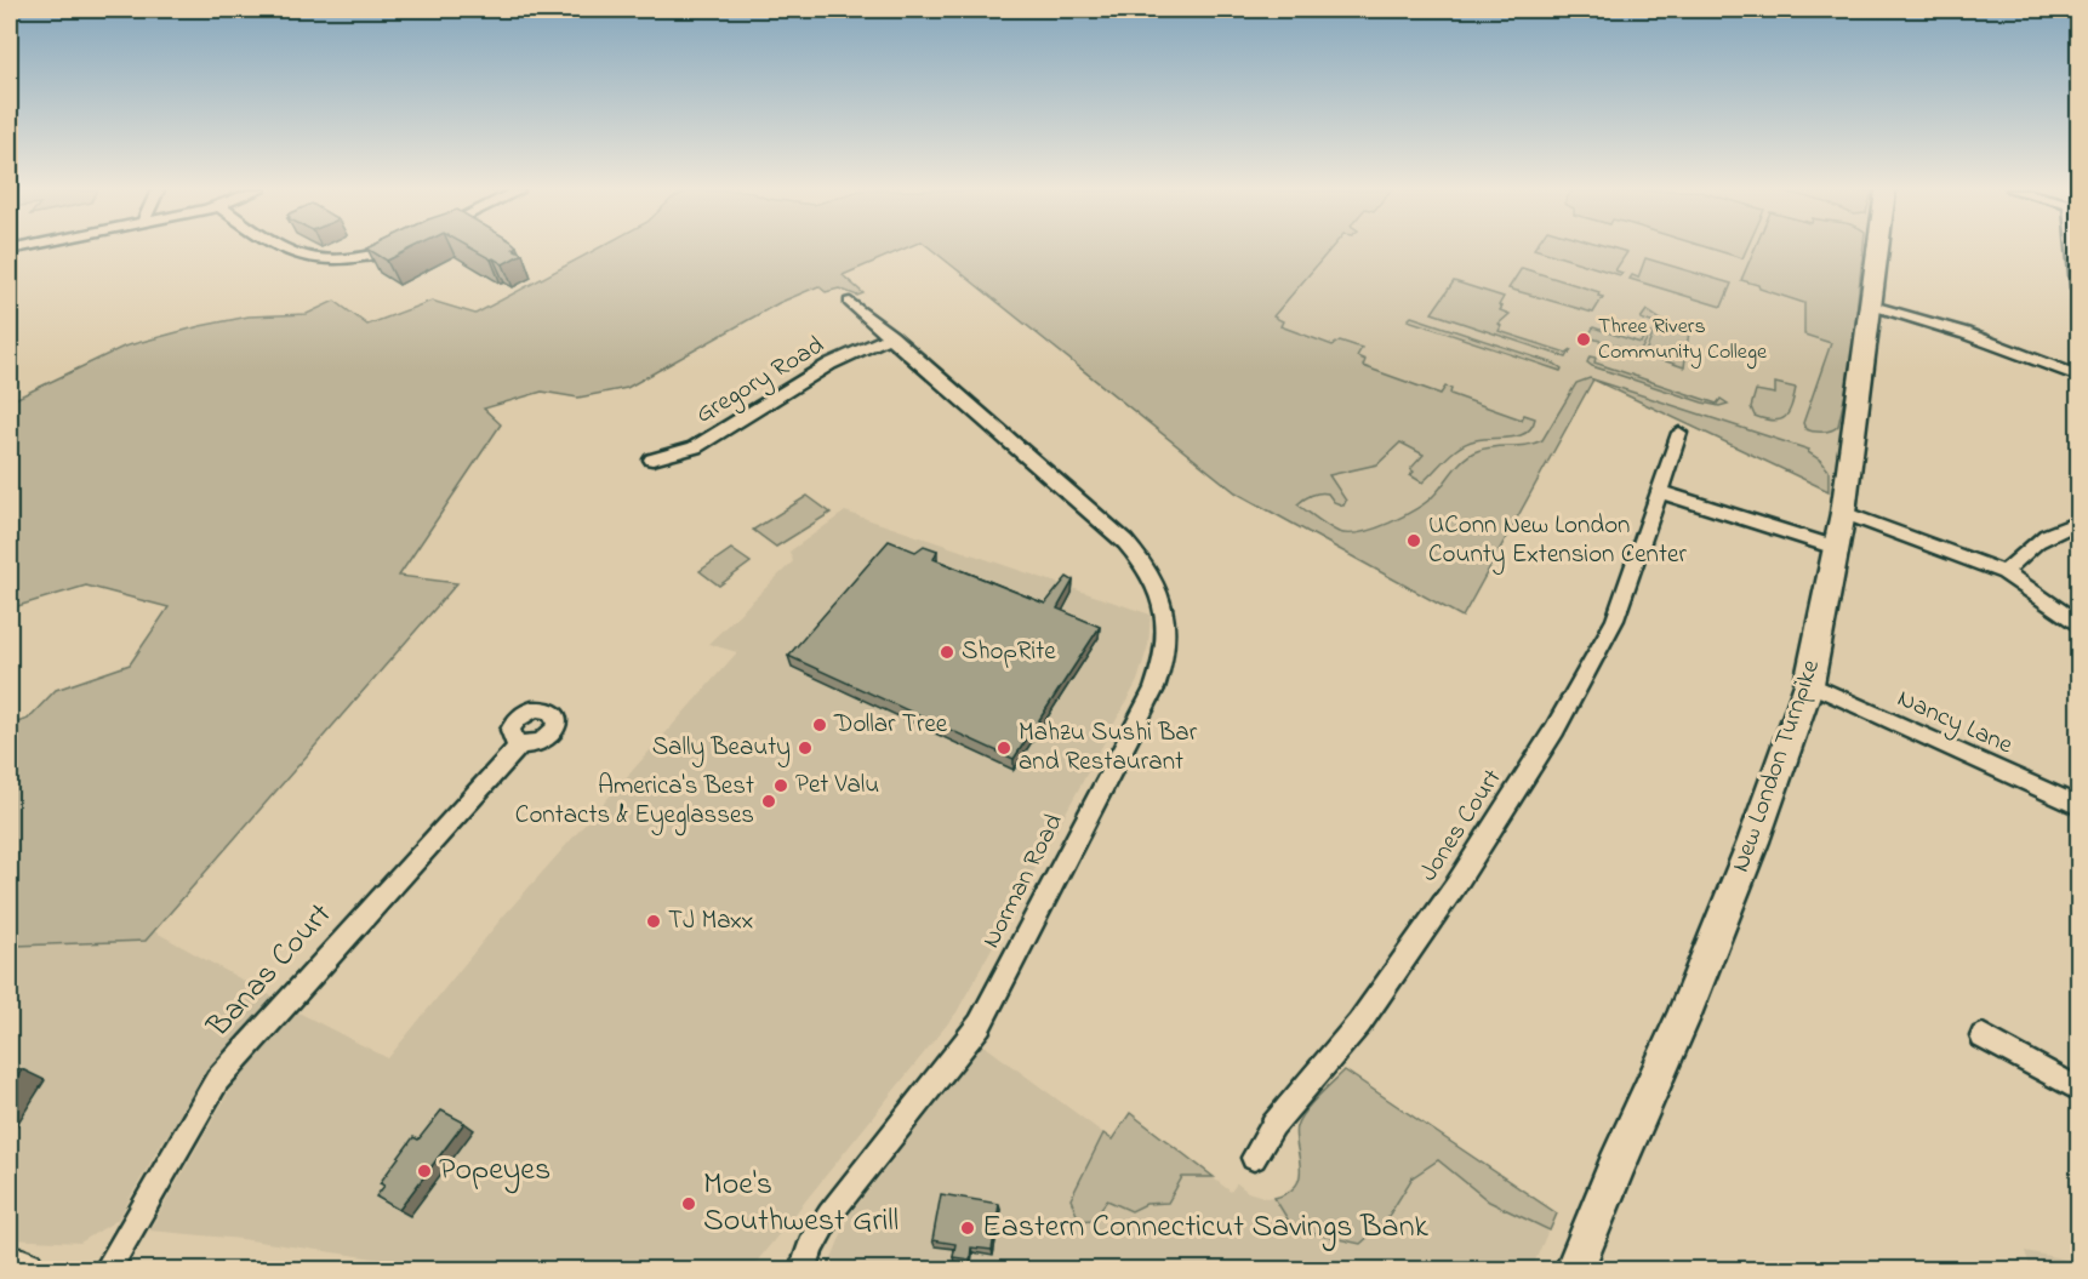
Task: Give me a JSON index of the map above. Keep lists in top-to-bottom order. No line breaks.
{"streets":{"main road":["New London Turnpike"],"street":["Gregory Road","Nancy Lane","Jones Court","Norman Road","Banas Court"]},"crossings":[["Gregory Road","Norman Road"],["Nancy Lane","New London Turnpike"]],"places":["Three Rivers Community College","UConn New London County Extension Center","ShopRite","Dollar Tree","Sally Beauty","Mahzu Sushi Bar and Restaurant","Pet Valu","America's Best Contacts & Eyeglasses","TJ Maxx","Popeyes","Moe's Southwest Grill","Eastern Connecticut Savings Bank"]}
